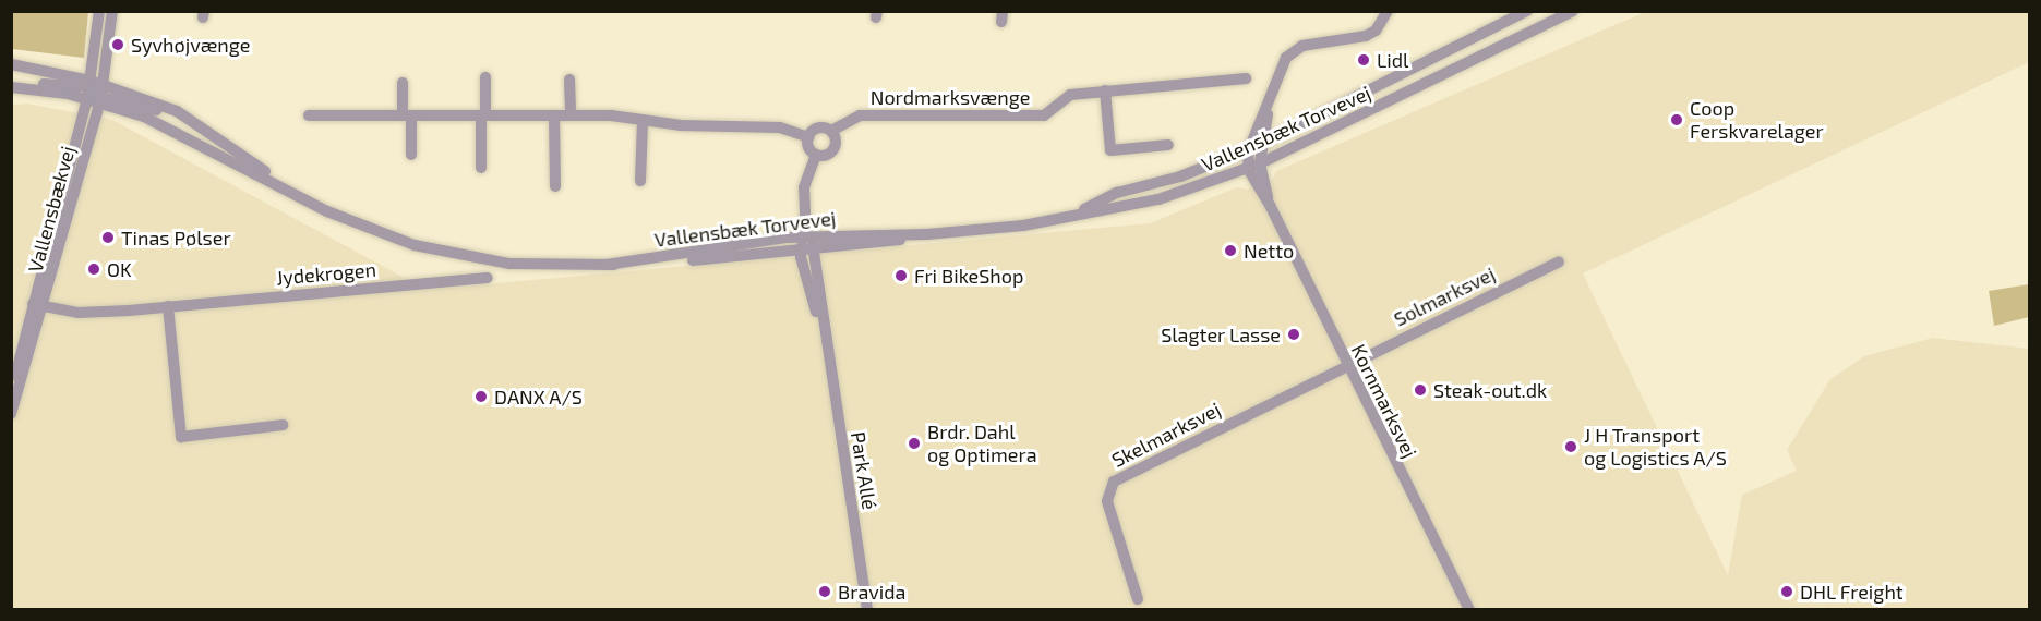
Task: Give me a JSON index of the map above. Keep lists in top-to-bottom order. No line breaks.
{"streets":{"street":["Nordmarksvænge","Vallensbæk Torvevej","Vallensbækvej","Jydekrogen","Solmarksvej","Kornmarksvej","Skelmarksvej","Park Allé"]},"crossings":[["Vallensbæk Torvevej","Vallensbækvej"],["Vallensbæk Torvevej","Kornmarksvej"],["Vallensbæk Torvevej","Park Allé"],["Vallensbækvej","Jydekrogen"],["Solmarksvej","Kornmarksvej"],["Solmarksvej","Skelmarksvej"],["Kornmarksvej","Skelmarksvej"]],"places":["Syvhøjvænge","Lidl","Coop Ferskvarelager","Tinas Pølser","Netto","OK","Fri BikeShop","Slagter Lasse","Steak-out.dk","DANX A/S","Brdr. Dahl og Optimera","J H Transport og Logistics A/S","Bravida","DHL Freight"]}
